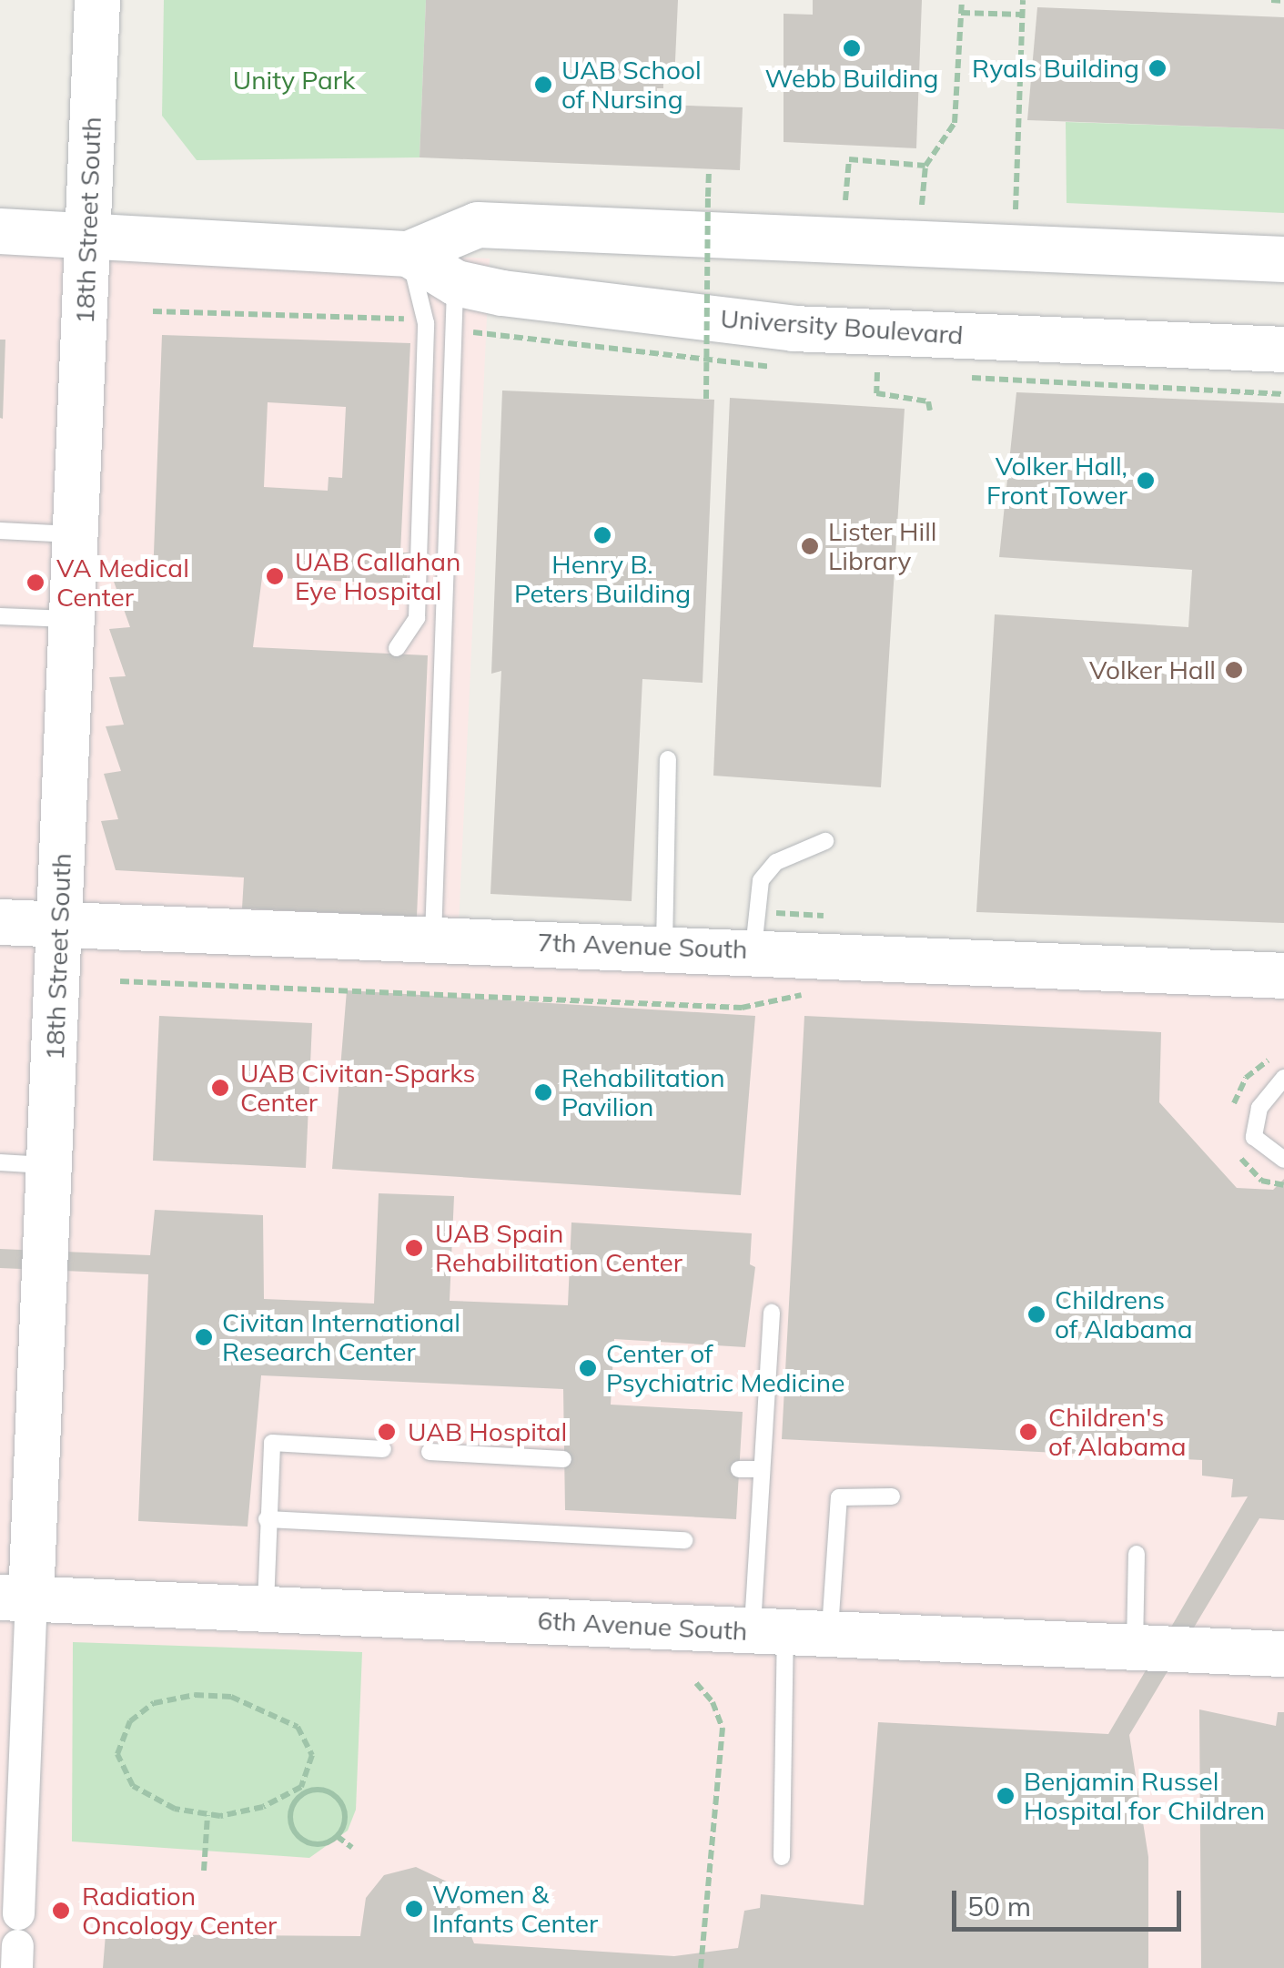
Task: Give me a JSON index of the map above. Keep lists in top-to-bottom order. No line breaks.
{"streets":{"main road":["18th Street South","University Boulevard","7th Avenue South","6th Avenue South"]},"crossings":[["18th Street South","University Boulevard"],["18th Street South","7th Avenue South"],["18th Street South","6th Avenue South"]],"parks":["Unity Park"],"places":["Webb Building","Ryals Building","UAB School of Nursing","Volker Hall, Front Tower","Henry B. Peters Building","Lister Hill Library","UAB Callahan Eye Hospital","VA Medical Center","Volker Hall","UAB Civitan-Sparks Center","Rehabilitation Pavilion","UAB Spain Rehabilitation Center","Childrens of Alabama","Civitan International Research Center","Center of Psychiatric Medicine","UAB Hospital","Children's of Alabama","Benjamin Russel Hospital for Children","Women & Infants Center","Radiation Oncology Center"],"scale_bar":"50 m"}
